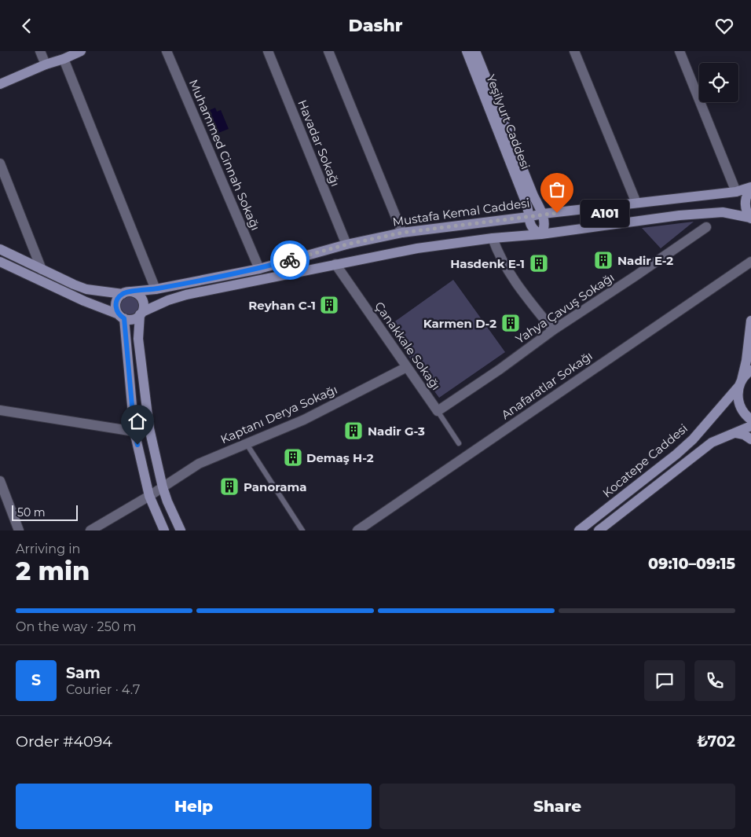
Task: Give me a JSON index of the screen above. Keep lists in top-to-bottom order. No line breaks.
{"streets":{"main road":["Yeşilyurt Caddesi","Mustafa Kemal Caddesi","Kocatepe Caddesi"],"street":["Havadar Sokağı","Muhammed Cinnah Sokağı","Yahya Çavuş Sokağı","Çanakkale Sokağı","Anafaratlar Sokağı","Kaptanı Derya Sokağı"]},"crossings":[["Yeşilyurt Caddesi","Mustafa Kemal Caddesi"],["Havadar Sokağı","Mustafa Kemal Caddesi"],["Muhammed Cinnah Sokağı","Mustafa Kemal Caddesi"],["Yahya Çavuş Sokağı","Çanakkale Sokağı"],["Çanakkale Sokağı","Kaptanı Derya Sokağı"]],"places":{"other":["A101"],"building":["Nadir E-2","Hasdenk E-1","Reyhan C-1","Karmen D-2","Nadir G-3","Demaş H-2","Panorama"]},"scale_bar":"50 m","page":{"header":"Dashr","bubble":"A101","scale":"50 m","heading":["2 min","Arriving in","09:10–09:15"],"panel":["Sam","Courier · 4.7","Order #4094","₺702"],"bar":"On the way · 250 m","round":"S","buttons":["Help","Share"]}}
